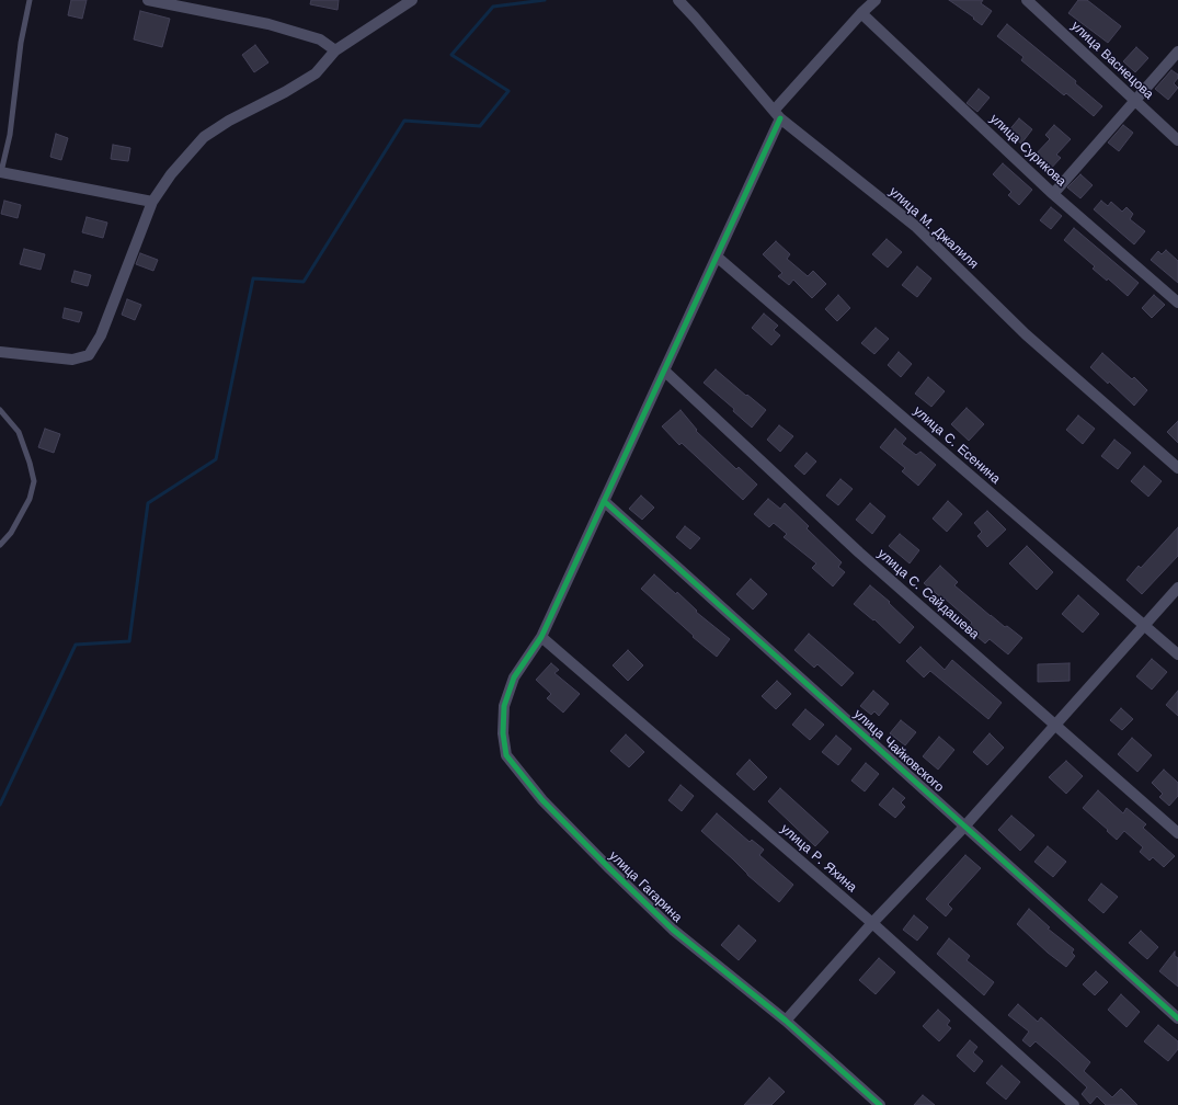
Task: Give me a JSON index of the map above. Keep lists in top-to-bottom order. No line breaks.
{"streets":{"street":["улица Васнецова","улица Сурикова","улица М. Джалиля","улица С. Есенина","улица С. Сайдашева","улица Чайковского","улица Р. Яхина","улица Гагарина"]},"crossings":[["улица Сурикова","улица Гагарина"],["улица М. Джалиля","улица Гагарина"],["улица С. Есенина","улица Гагарина"],["улица С. Сайдашева","улица Гагарина"],["улица Чайковского","улица Гагарина"],["улица Р. Яхина","улица Гагарина"]]}
